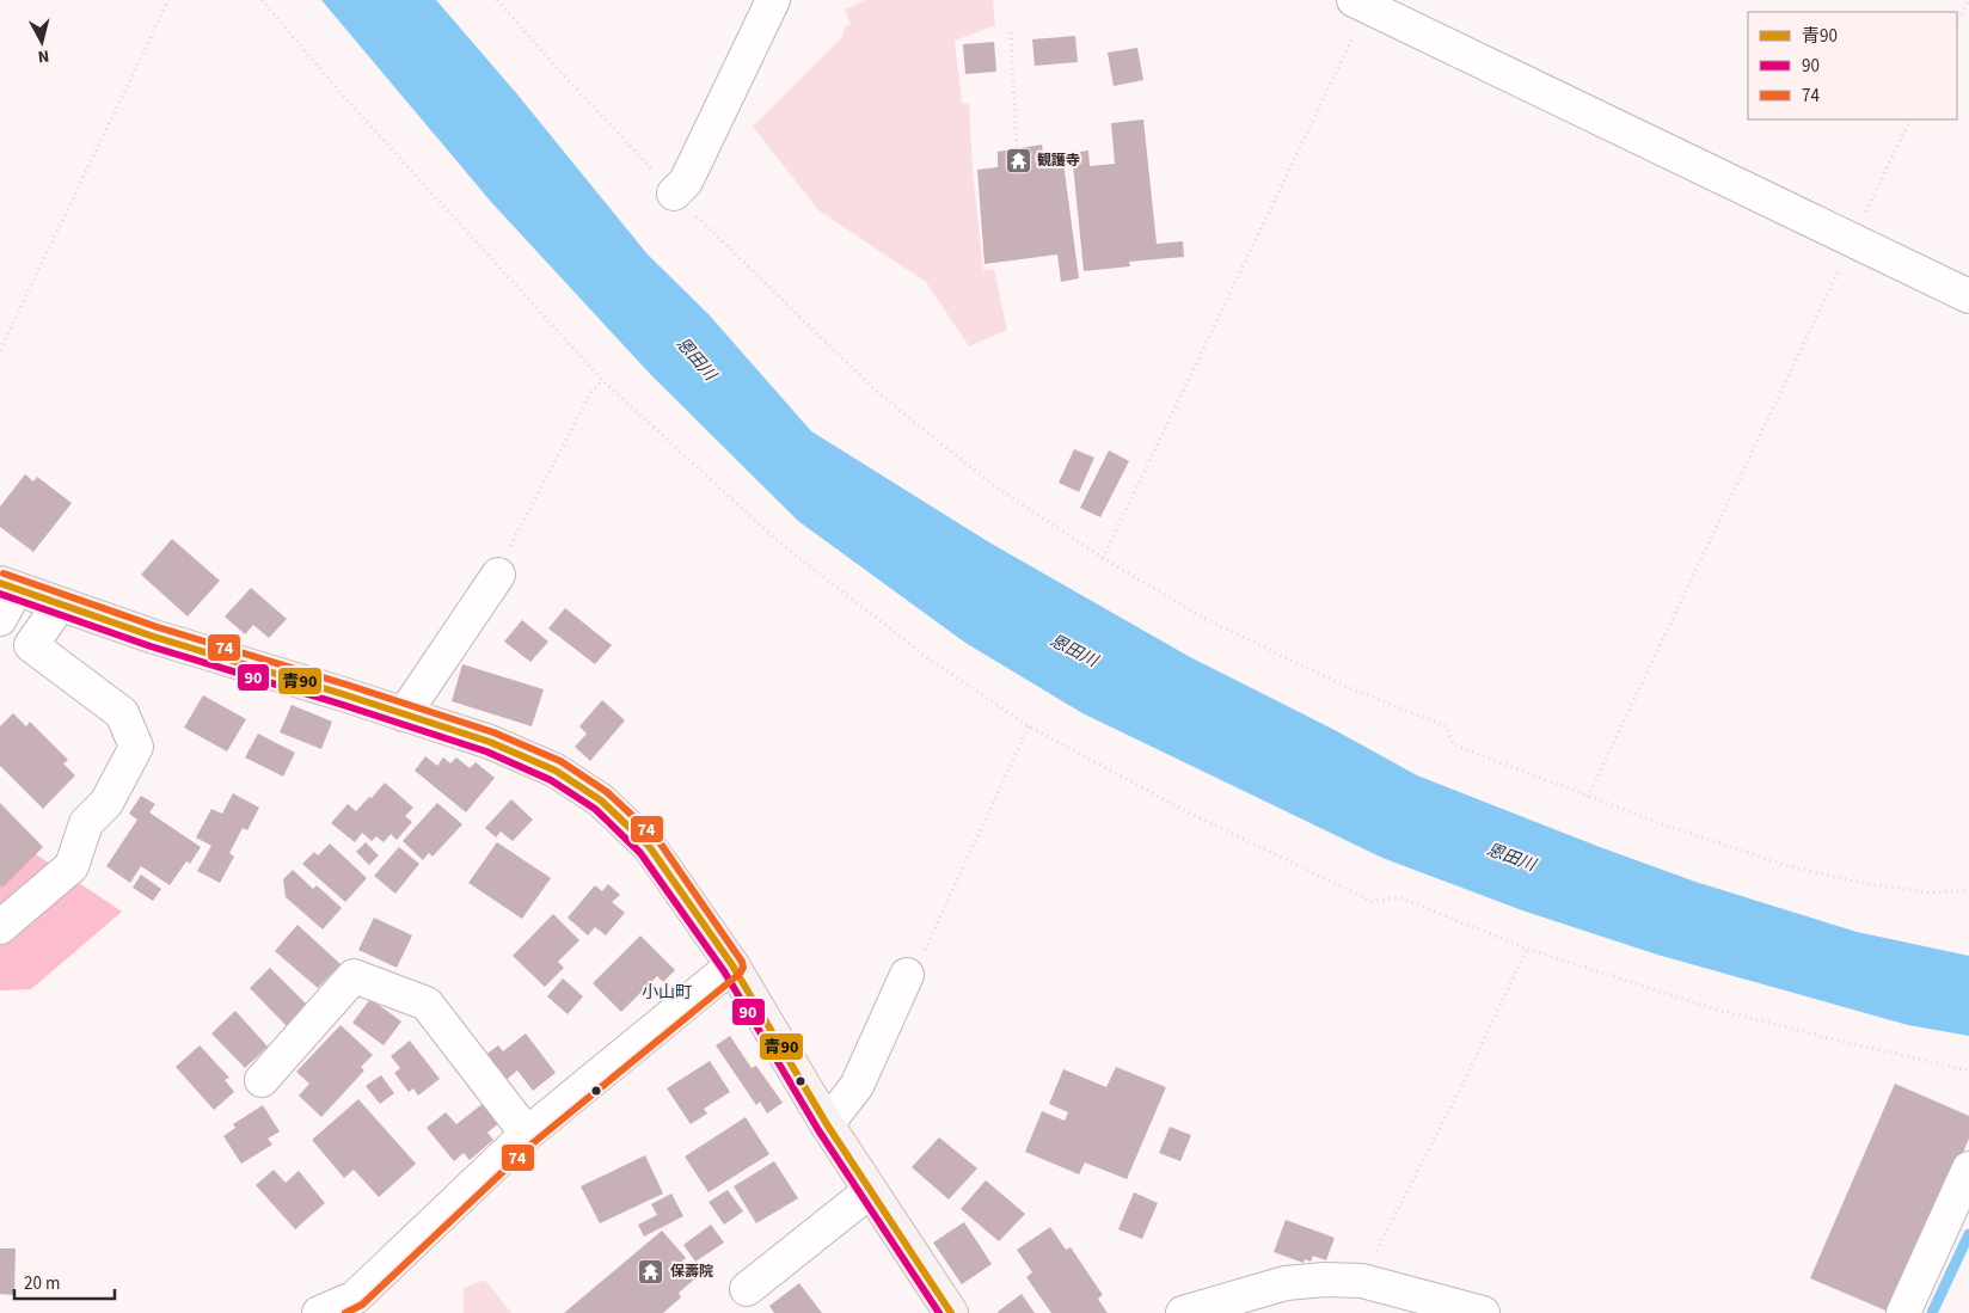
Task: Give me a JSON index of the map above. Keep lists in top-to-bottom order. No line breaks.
{"districts":["小山町"],"water":["恩田川"],"places":{"temple":["観護寺","保壽院"]},"lines":["transit line 74","transit line 青90","transit line 90"],"legend":["青90","90","74"],"scale_bar":"20 m","north":"bottom"}
